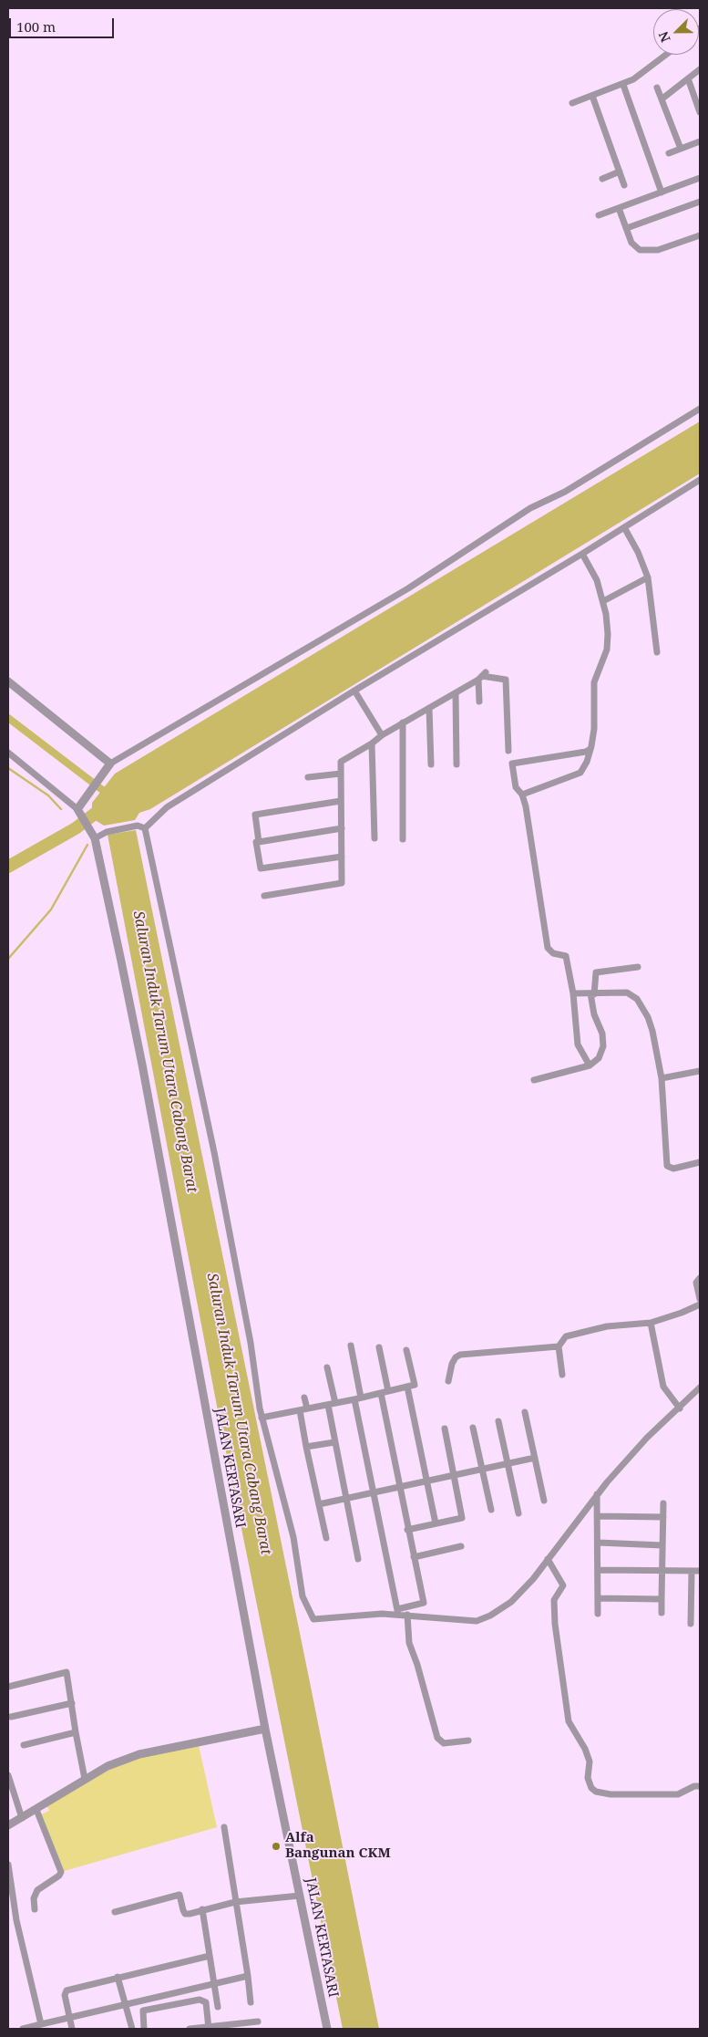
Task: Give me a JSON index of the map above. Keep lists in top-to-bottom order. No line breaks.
{"streets":{"street":["JALAN KERTASARI"]},"water":["Saluran Induk Tarum Utara Cabang Barat"],"places":["Alfa Bangunan CKM"],"scale_bar":"100 m","north":"bottom left"}
